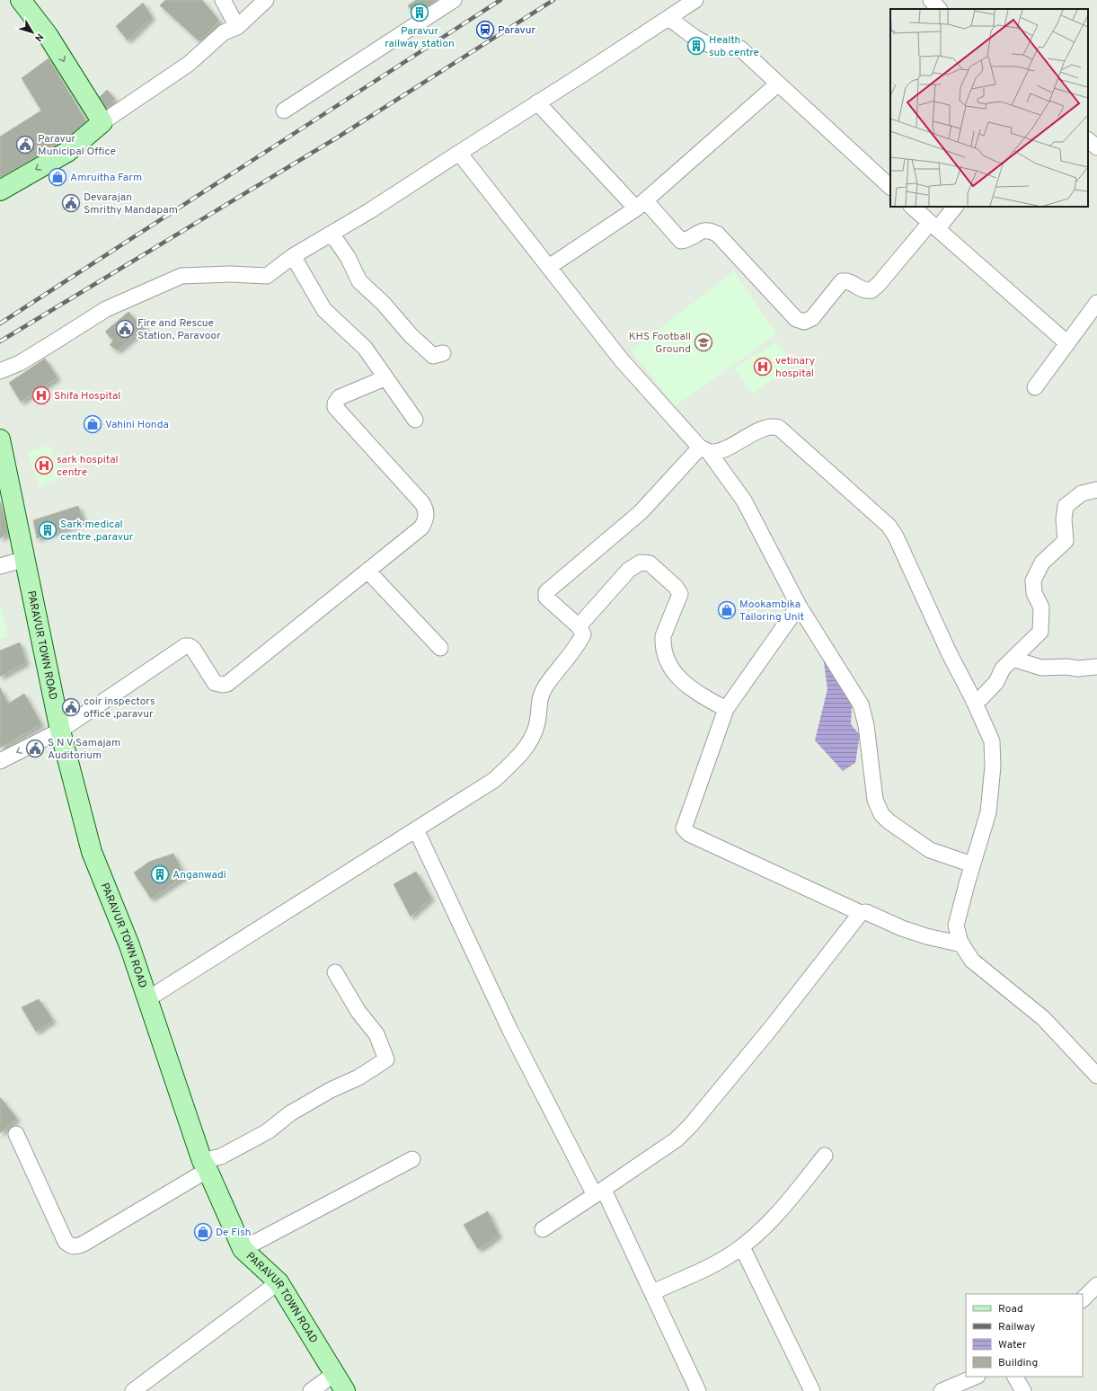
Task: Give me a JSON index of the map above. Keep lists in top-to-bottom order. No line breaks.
{"streets":{"main road":["PARAVUR TOWN ROAD"]},"places":{"building":["Paravur railway station","Health sub centre","Sark medical centre ,paravur","Anganwadi"],"station":["Paravur"],"public building":["Paravur Municipal Office","Devarajan Smrithy Mandapam","Fire and Rescue Station, Paravoor","coir inspectors office ,paravur","S N V Samajam Auditorium"],"shop":["Amruitha Farm","Vahini Honda","Mookambika Tailoring Unit","De Fish"],"school or university":["KHS Football Ground"],"hospital":["vetinary hospital","Shifa Hospital","sark hospital centre"]},"legend":["Road","Railway","Water","Building"],"north":"bottom right"}
